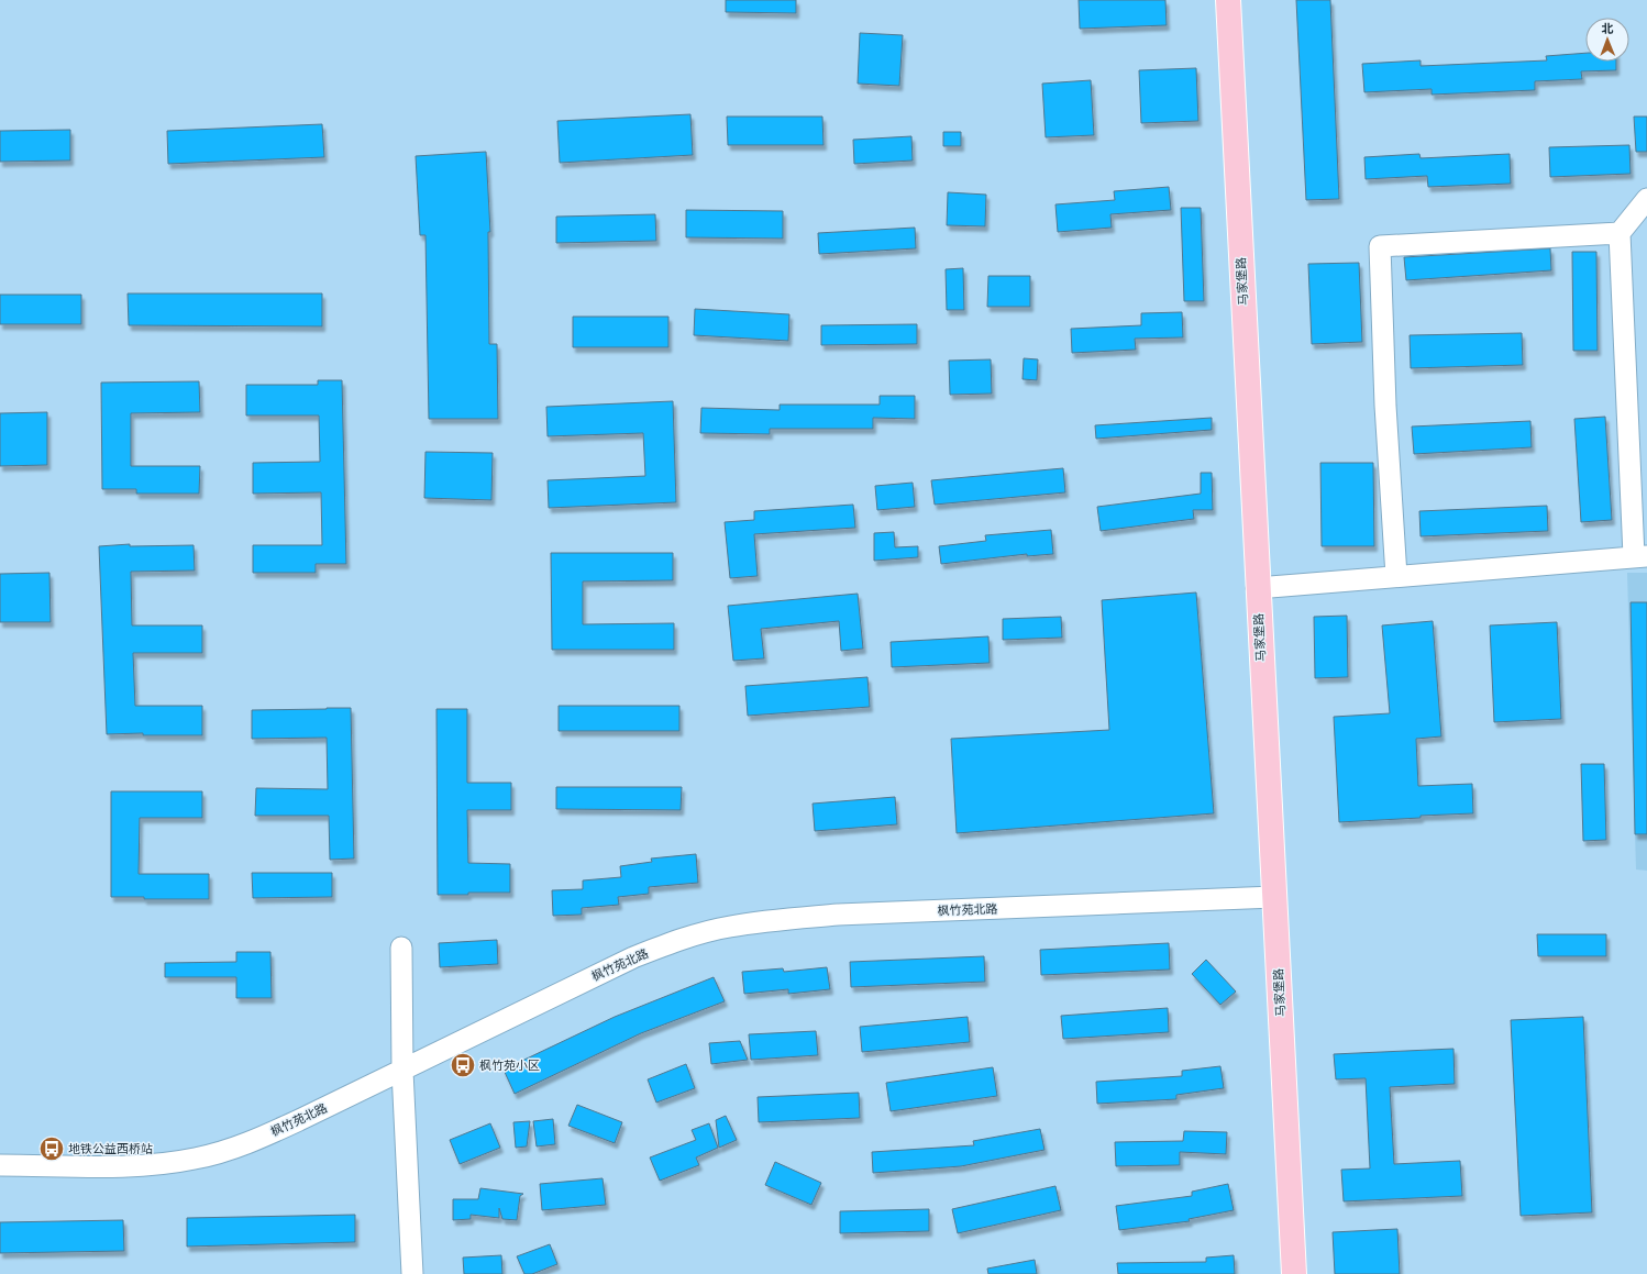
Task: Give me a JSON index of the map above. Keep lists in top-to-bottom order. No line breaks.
{"streets":{"main road":["马家堡路"],"street":["枫竹苑北路"]},"crossings":[["马家堡路","枫竹苑北路"]],"places":{"bus stop":["枫竹苑小区","地铁公益西桥站"]},"north":"top"}
